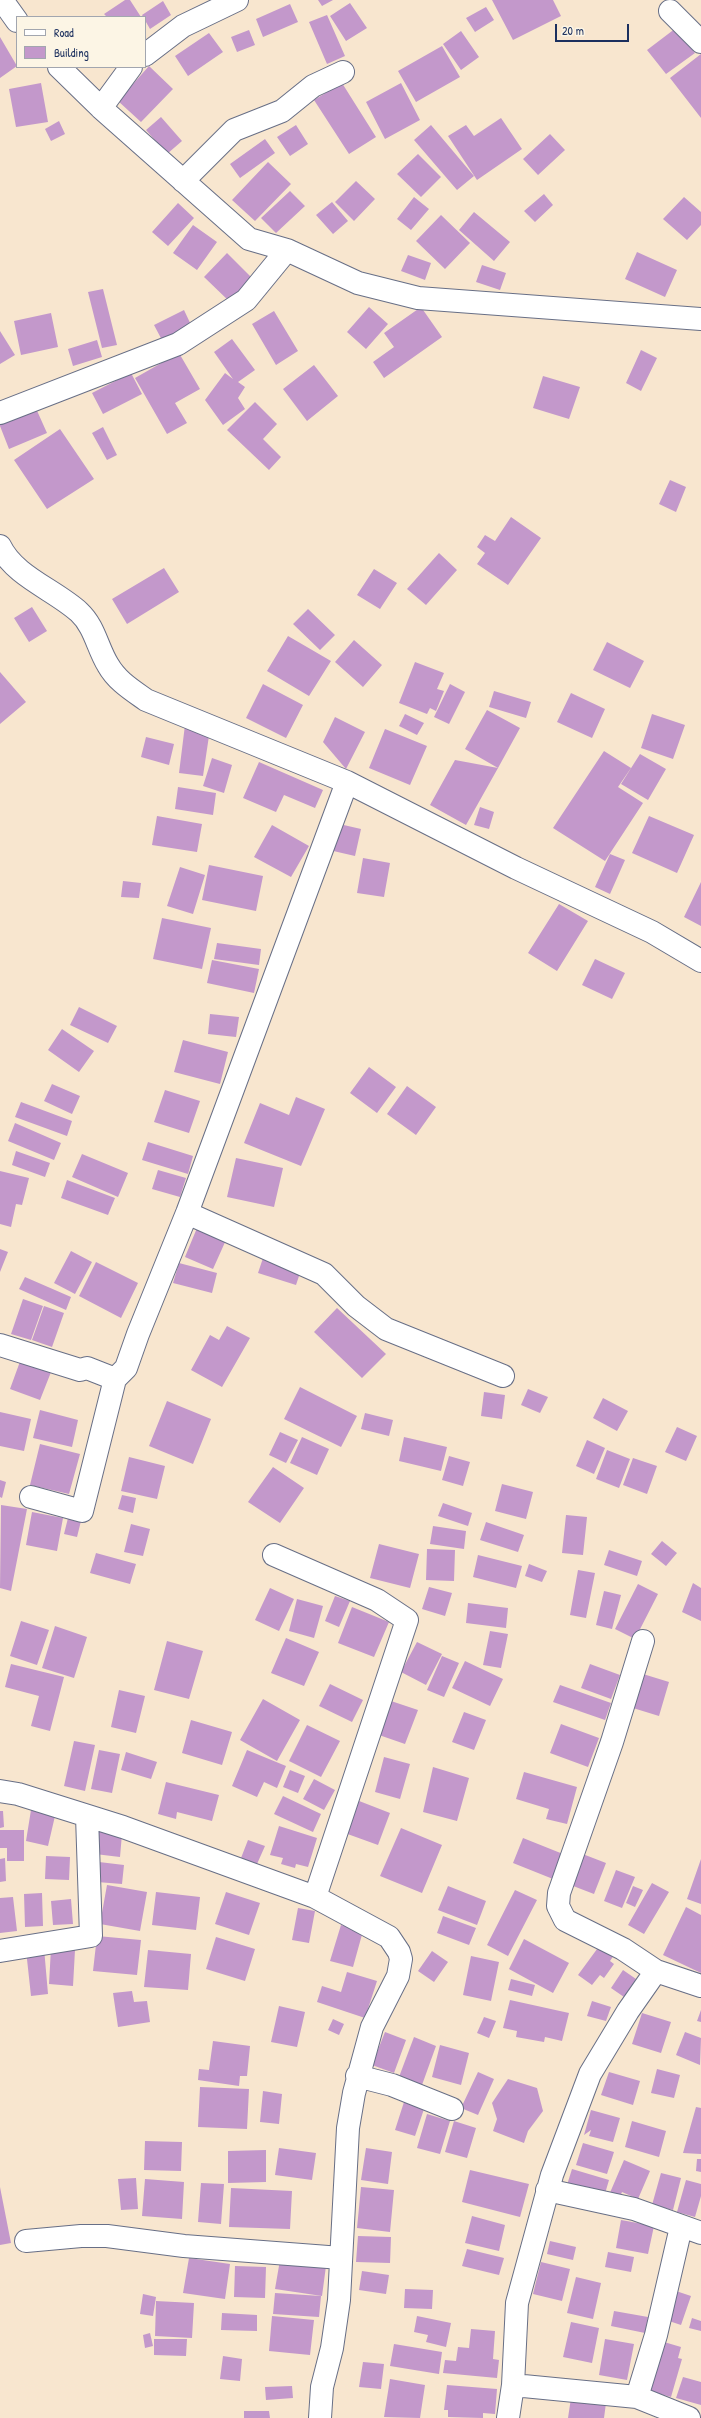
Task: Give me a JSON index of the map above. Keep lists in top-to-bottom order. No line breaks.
{"legend":["Road","Building"],"scale_bar":"20 m"}
